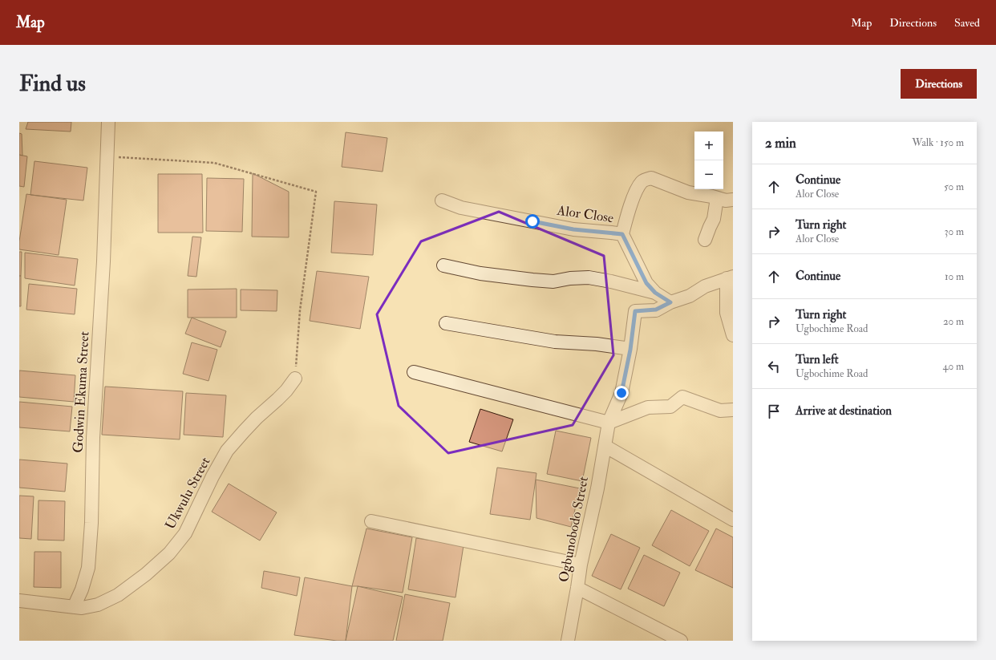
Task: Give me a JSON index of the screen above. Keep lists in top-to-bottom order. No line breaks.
{"streets":{"street":["Alor Close","Godwin Ekuma Street","Ukwulu Street","Ogbunobodo Street"]},"crossings":[["Godwin Ekuma Street","Ukwulu Street"]],"page":{"header":"Map","nav":["Map","Directions","Saved"],"buttons":"Directions","title":"Find us","heading":["2 min","Walk · 150 m"],"map_buttons":["+","−"],"list":[["Continue","Alor Close","50 m"],["Turn right","Alor Close","30 m"],["Continue","10 m"],["Turn right","Ugbochime Road","20 m"],["Turn left","Ugbochime Road","40 m"],"Arrive at destination"]}}
